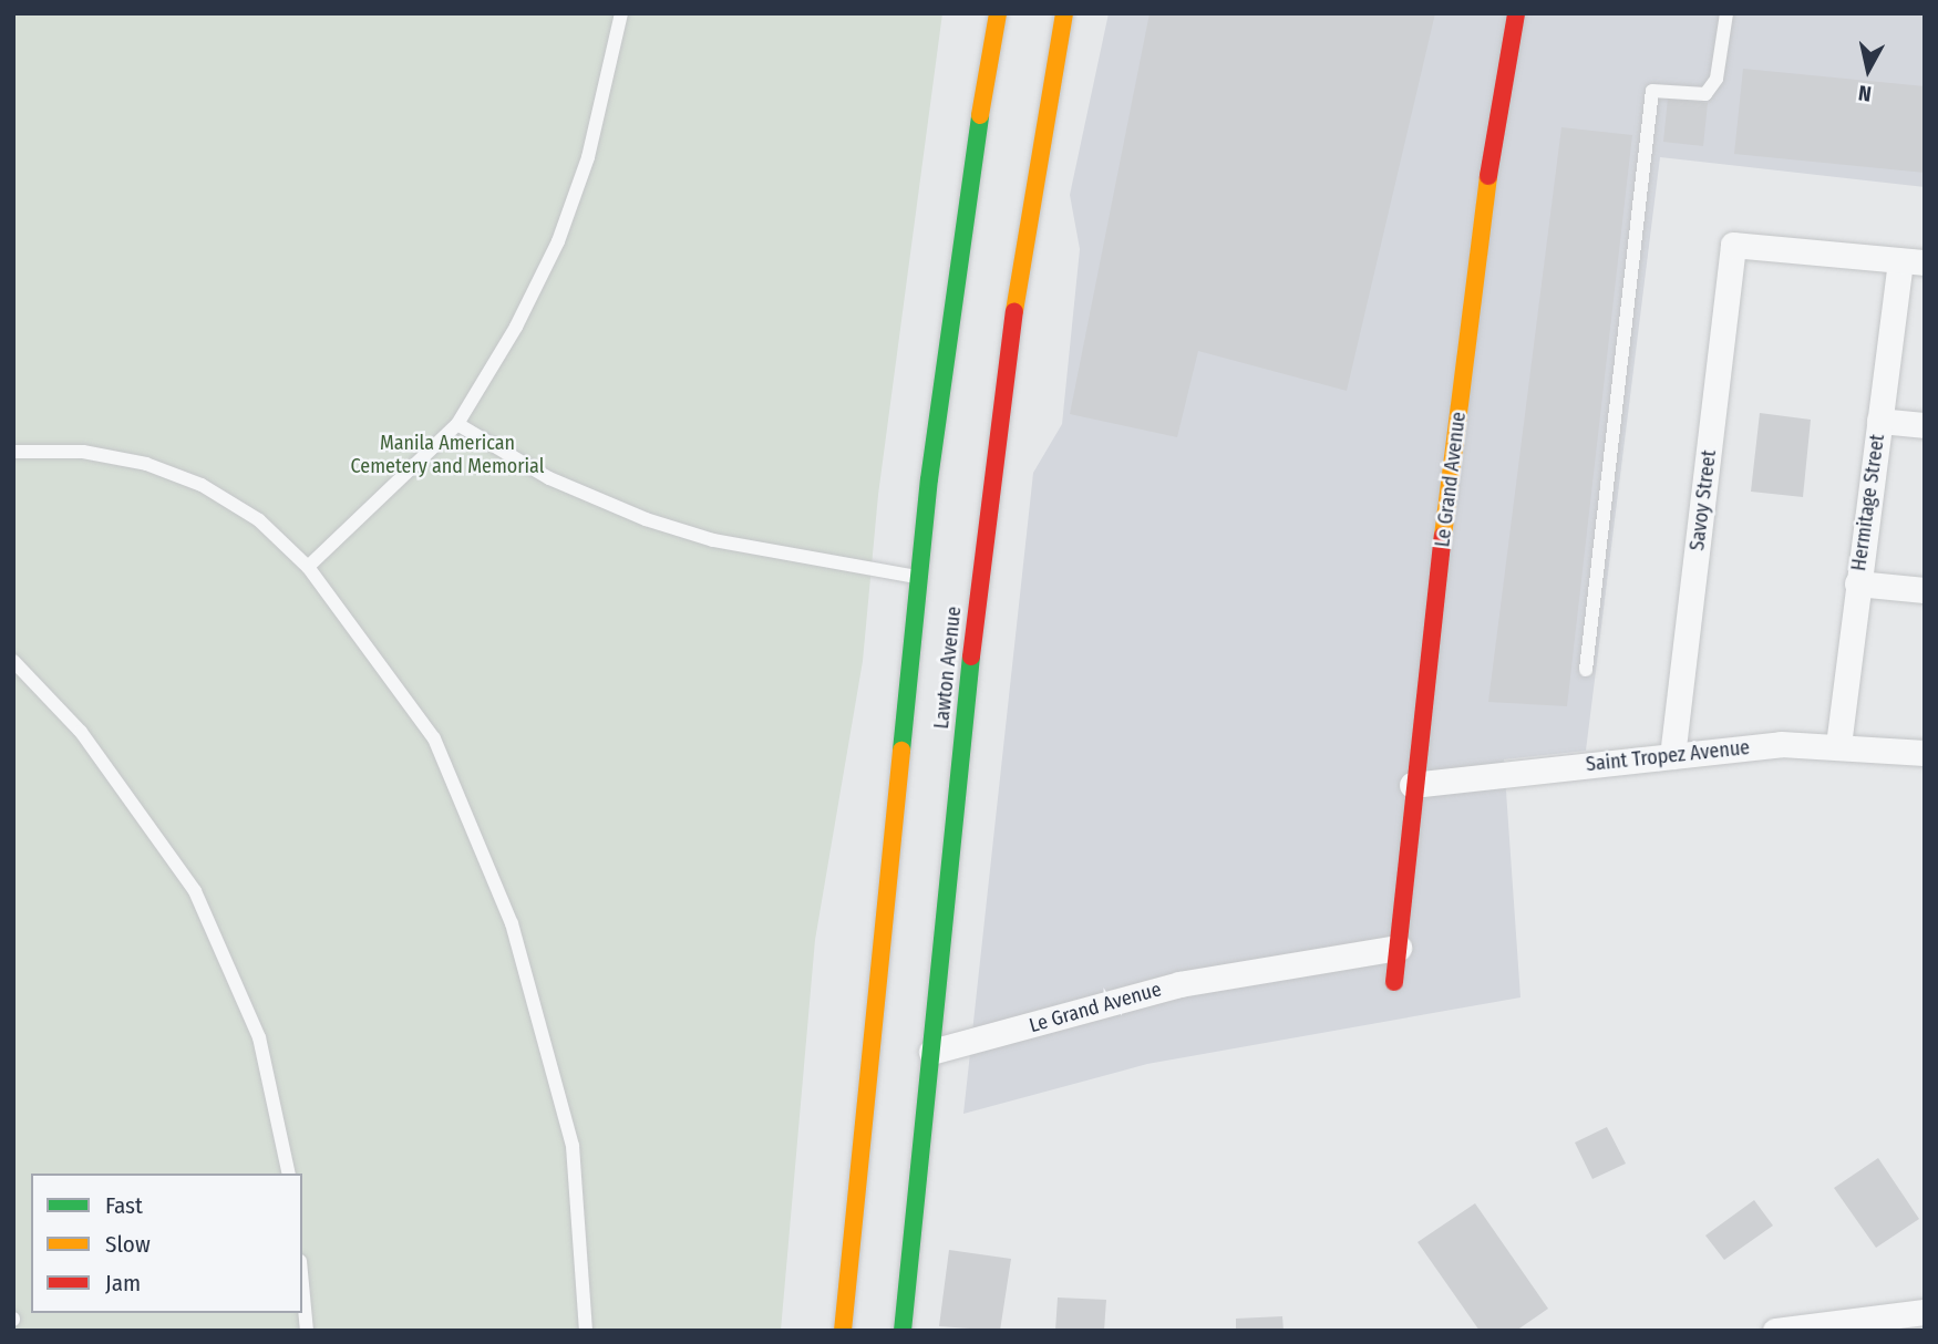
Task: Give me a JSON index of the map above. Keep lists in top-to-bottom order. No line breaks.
{"streets":{"main road":["Le Grand Avenue","Lawton Avenue"],"street":["Savoy Street","Hermitage Street","Saint Tropez Avenue"]},"crossings":[["Le Grand Avenue","Lawton Avenue"],["Le Grand Avenue","Saint Tropez Avenue"],["Savoy Street","Hermitage Street"],["Savoy Street","Saint Tropez Avenue"],["Hermitage Street","Saint Tropez Avenue"]],"parks":["Manila American Cemetery and Memorial"],"legend":["Fast","Slow","Jam"],"north":"bottom"}
